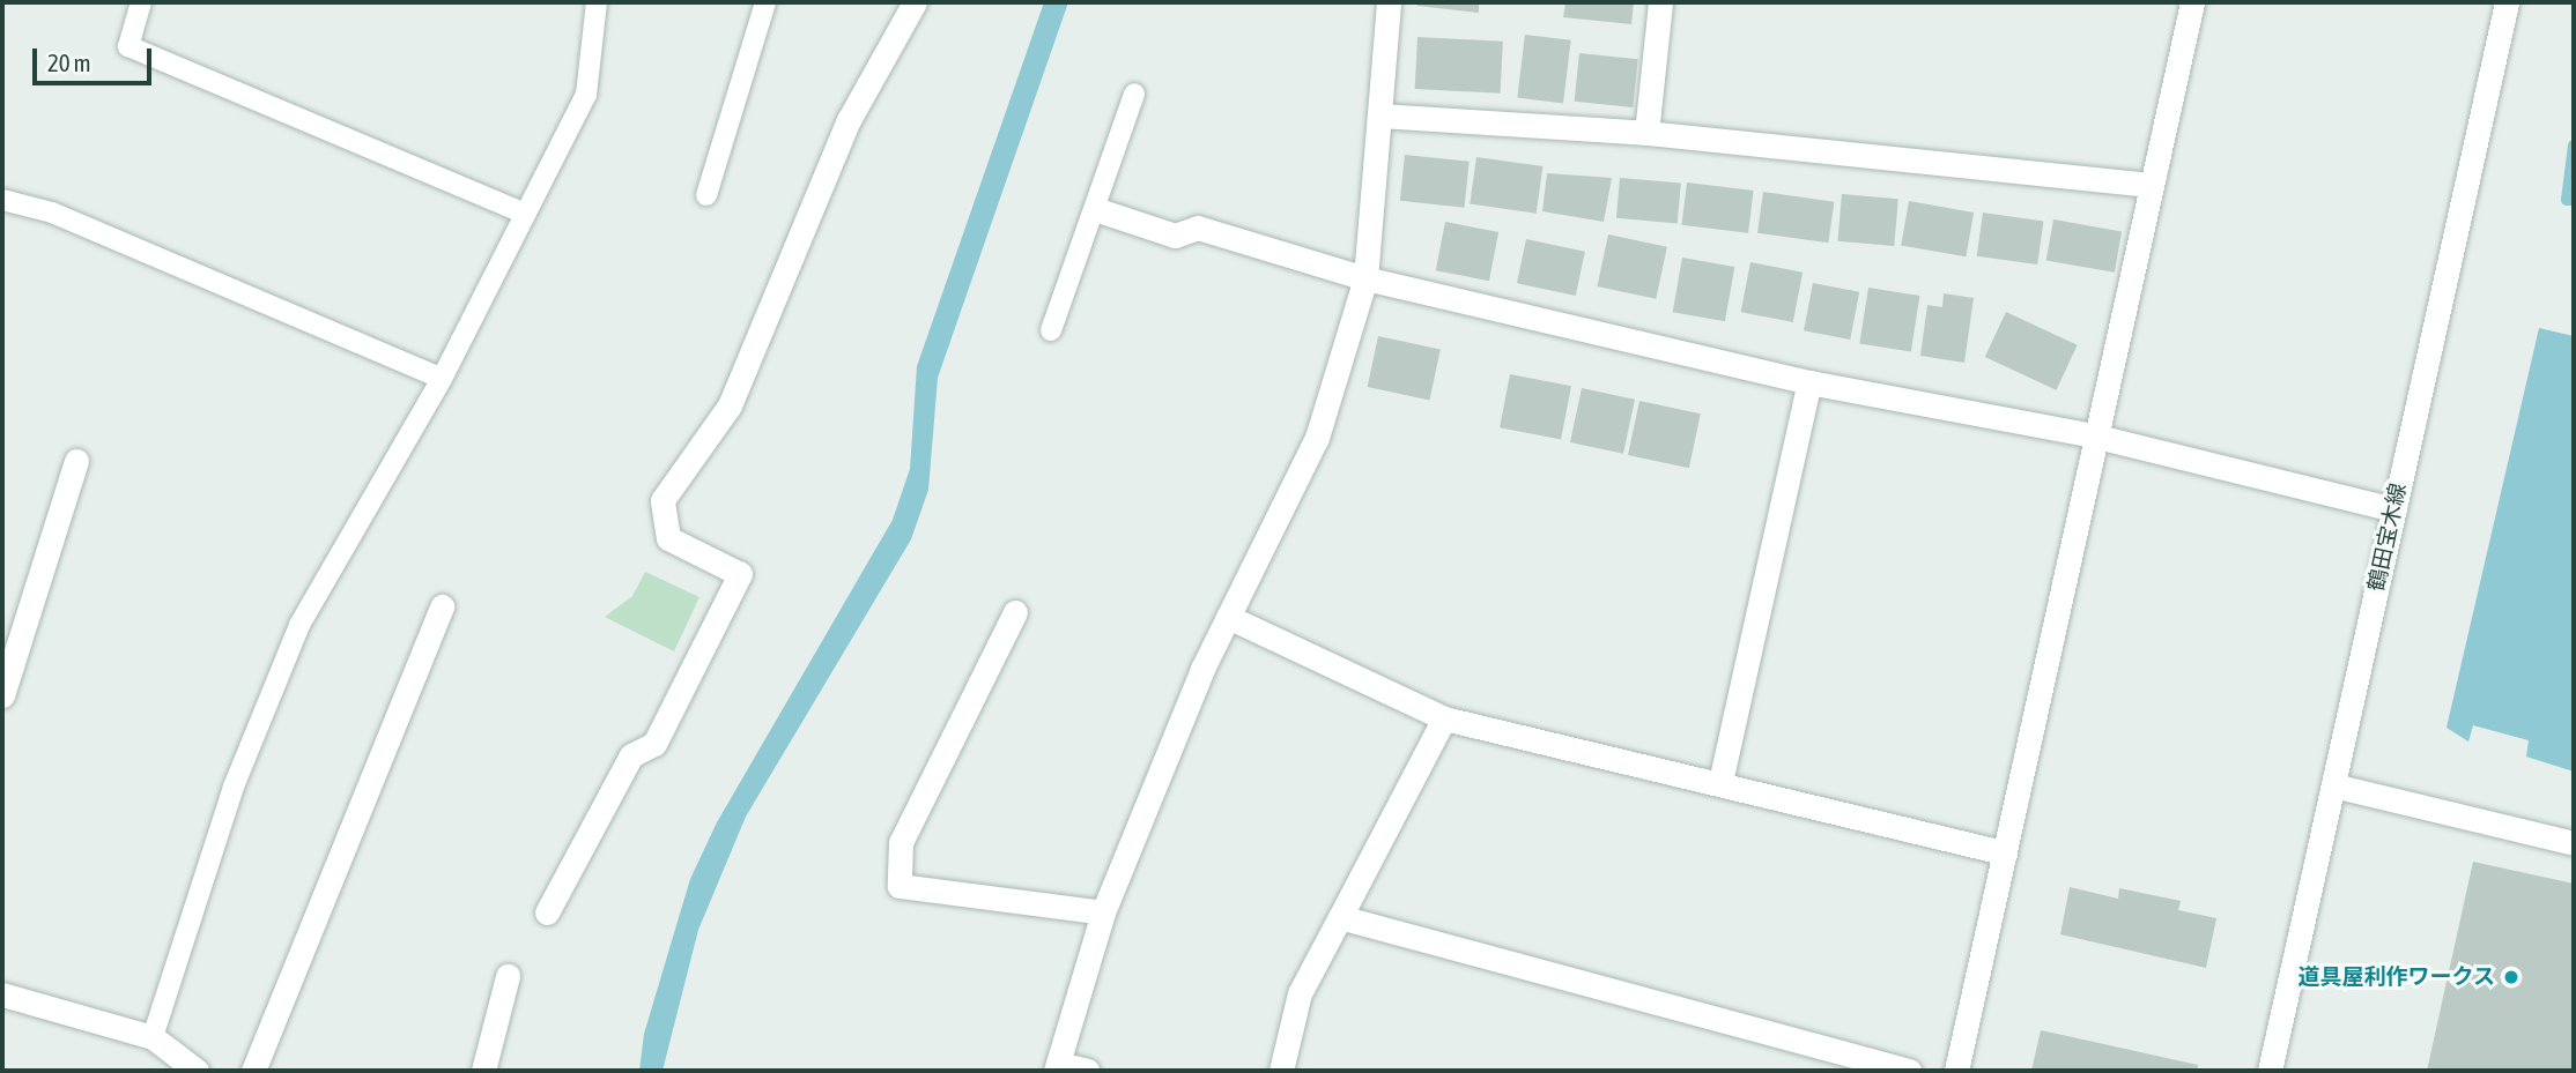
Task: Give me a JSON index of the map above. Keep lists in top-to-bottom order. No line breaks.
{"streets":{"street":["鶴田宝木線"]},"places":["道具屋利作ワークス"],"scale_bar":"20 m"}
